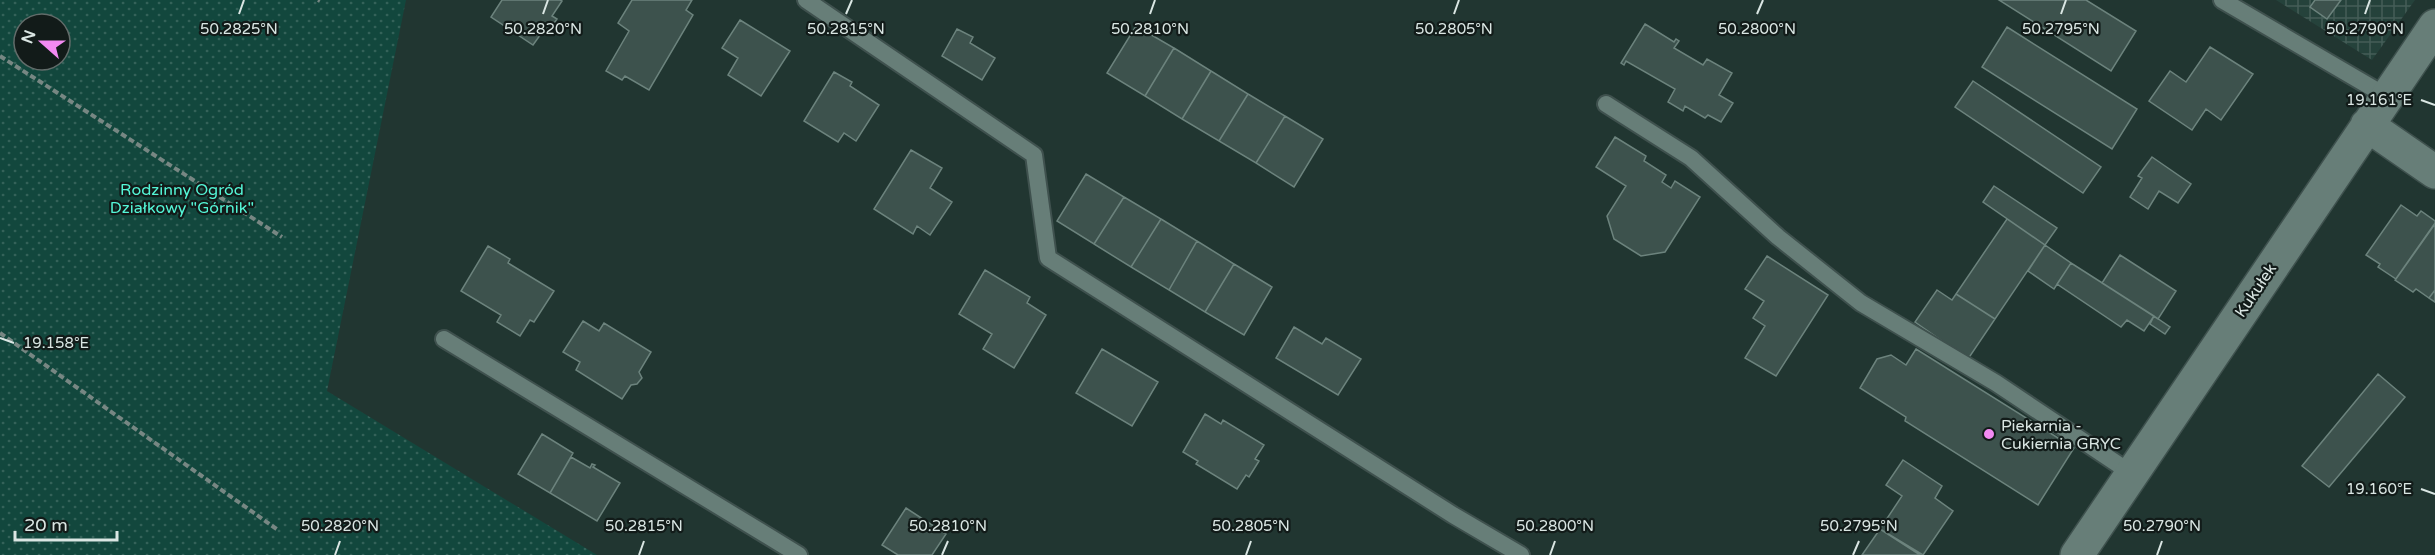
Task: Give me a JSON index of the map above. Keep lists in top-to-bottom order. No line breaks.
{"streets":{"street":["Kukułek"]},"parks":["Rodzinny Ogród Działkowy \"Górnik\""],"places":["Piekarnia - Cukiernia GRYC"],"scale_bar":"20 m","north":"left","coordinates":["50.2800°N","50.2825°N","50.2820°N","50.2815°N","50.2810°N","50.2805°N","50.2795°N","50.2790°N","19.161°E","19.158°E","19.160°E"]}
